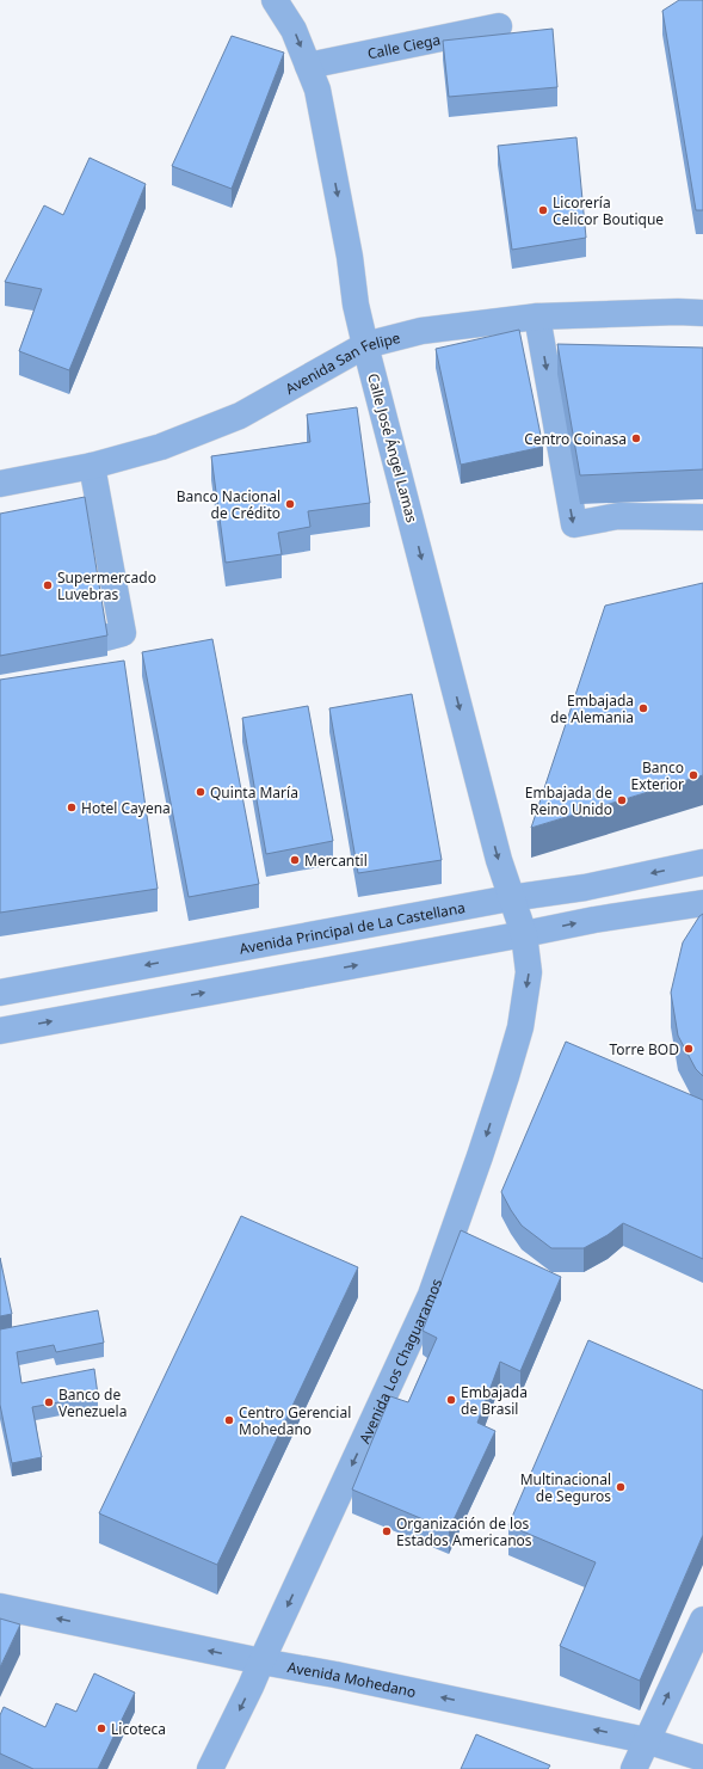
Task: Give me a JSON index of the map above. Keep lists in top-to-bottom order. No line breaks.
{"streets":{"street":["Calle Ciega","Avenida San Felipe","Calle José Ángel Lamas","Avenida Principal de La Castellana","Avenida Los Chaguaramos","Avenida Mohedano"]},"crossings":[["Calle Ciega","Calle José Ángel Lamas"],["Avenida San Felipe","Calle José Ángel Lamas"],["Calle José Ángel Lamas","Avenida Principal de La Castellana"],["Calle José Ángel Lamas","Avenida Los Chaguaramos"],["Avenida Los Chaguaramos","Avenida Mohedano"]],"one_way":["Calle José Ángel Lamas","Avenida Los Chaguaramos","Avenida Mohedano"],"places":["Licorería Celicor Boutique","Centro Coinasa","Banco Nacional de Crédito","Supermercado Luvebras","Embajada de Alemania","Banco Exterior","Quinta María","Embajada de Reino Unido","Hotel Cayena","Mercantil","Torre BOD","Embajada de Brasil","Banco de Venezuela","Centro Gerencial Mohedano","Multinacional de Seguros","Organización de los Estados Americanos","Licoteca"]}
